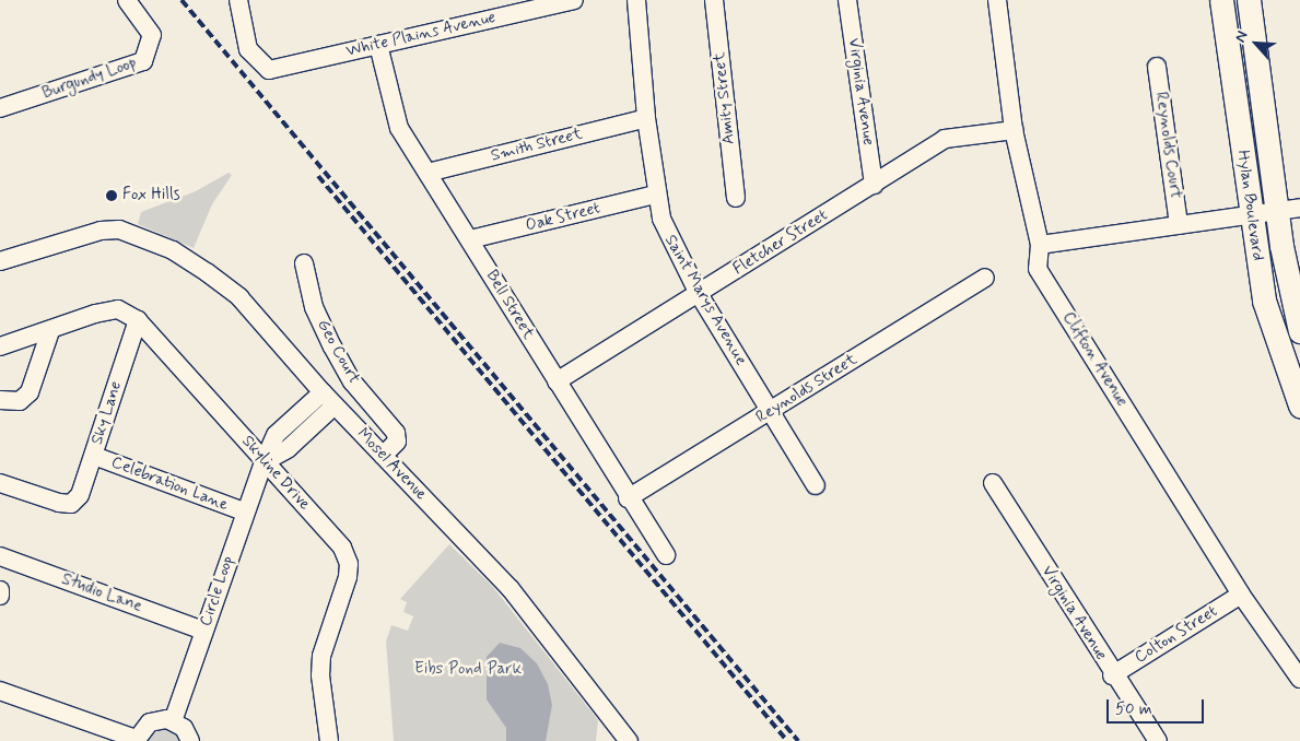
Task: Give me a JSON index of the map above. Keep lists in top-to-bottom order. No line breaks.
{"streets":{"main road":["Hylan Boulevard"],"street":["White Plains Avenue","Burgundy Loop","Virginia Avenue","Amity Street","Smith Street","Reynolds Court","Oak Street","Fletcher Street","Saint Marys Avenue","Bell Street","Geo Court","Clifton Avenue","Reynolds Street","Sky Lane","Mosel Avenue","Skyline Drive","Celebration Lane","Circle Loop","Studio Lane","Colton Street"]},"crossings":[["White Plains Avenue","Bell Street"],["Virginia Avenue","Fletcher Street"],["Virginia Avenue","Colton Street"],["Smith Street","Saint Marys Avenue"],["Smith Street","Bell Street"],["Oak Street","Saint Marys Avenue"],["Oak Street","Bell Street"],["Fletcher Street","Saint Marys Avenue"],["Fletcher Street","Bell Street"],["Fletcher Street","Clifton Avenue"],["Saint Marys Avenue","Reynolds Street"],["Bell Street","Reynolds Street"],["Geo Court","Mosel Avenue"],["Clifton Avenue","Colton Street"],["Sky Lane","Skyline Drive"],["Sky Lane","Celebration Lane"],["Mosel Avenue","Circle Loop"],["Skyline Drive","Circle Loop"],["Celebration Lane","Circle Loop"],["Circle Loop","Studio Lane"]],"parks":["Eibs Pond Park"],"places":["Fox Hills"],"scale_bar":"50 m","north":"top left"}
